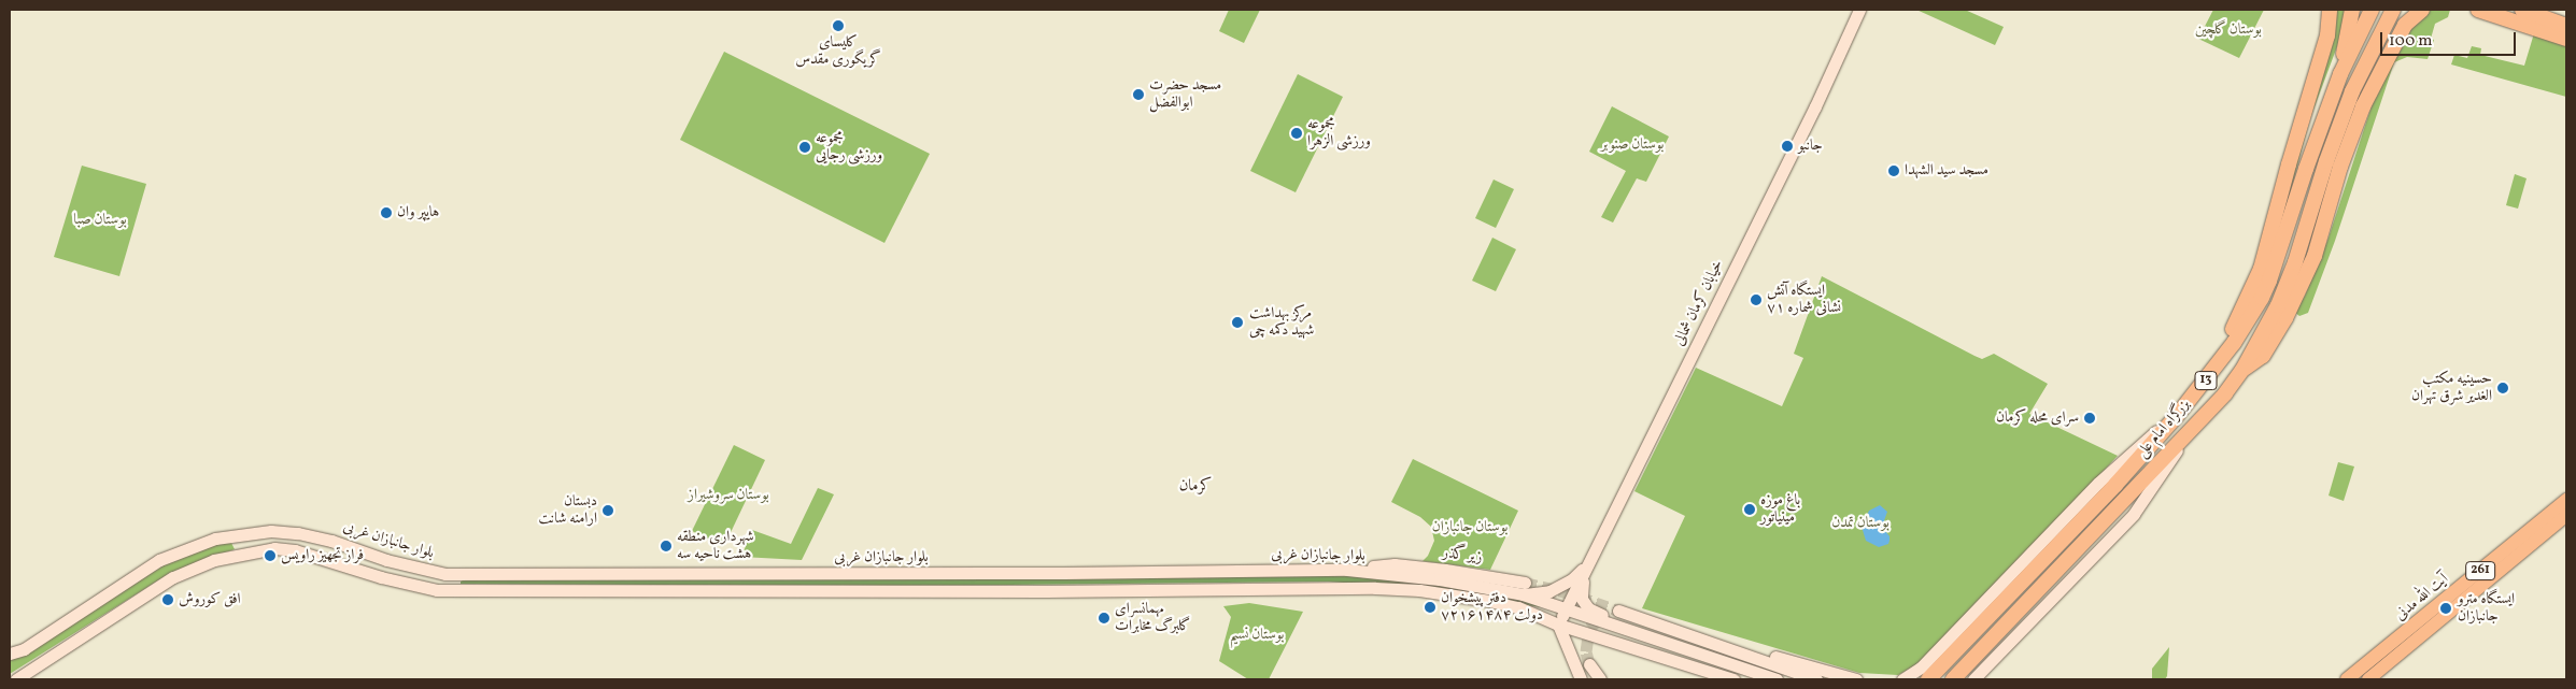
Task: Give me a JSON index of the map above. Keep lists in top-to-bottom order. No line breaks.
{"streets":{"highway":["13","بزرگراه امام علی"],"main road":["خیابان کرمان شمالی","بلوار جانبازان غربی","زیر گذر","261","آیت الله مدنی"]},"crossings":[["خیابان کرمان شمالی","بلوار جانبازان غربی"],["بلوار جانبازان غربی","زیر گذر"]],"districts":["کرمان"],"parks":["بوستان گلچین","بوستان صنوبر","بوستان صبا","بوستان سروشیراز","بوستان تمدن","بوستان جانبازان","بوستان نسیم"],"places":["کلیسای گریگوری مقدس","مسجد حضرت ابوالفضل","مجموعه ورزشی الزهرا","جانبو","مجموعه ورزشی رجایی","مسجد سید الشهدا","هایپر وان","ایستگاه آتش نشانی شماره ۷۱","مرکز بهداشت شهید دکمه چی","حسینیه مکتب الغدیر شرق تهران","سرای محله کرمان","باغ موزه مینیاتور","دبستان ارامنه شانت","شهرداری منطقه هشت ناحیه سه","فراز تجهیز راویس","افق کوروش","دفتر پیشخوان دولت ۷۲۱۶۱۴۸۴","ایستگاه مترو جانبازان","مهمانسرای گلبرگ مخابرات"],"scale_bar":"100 m"}
